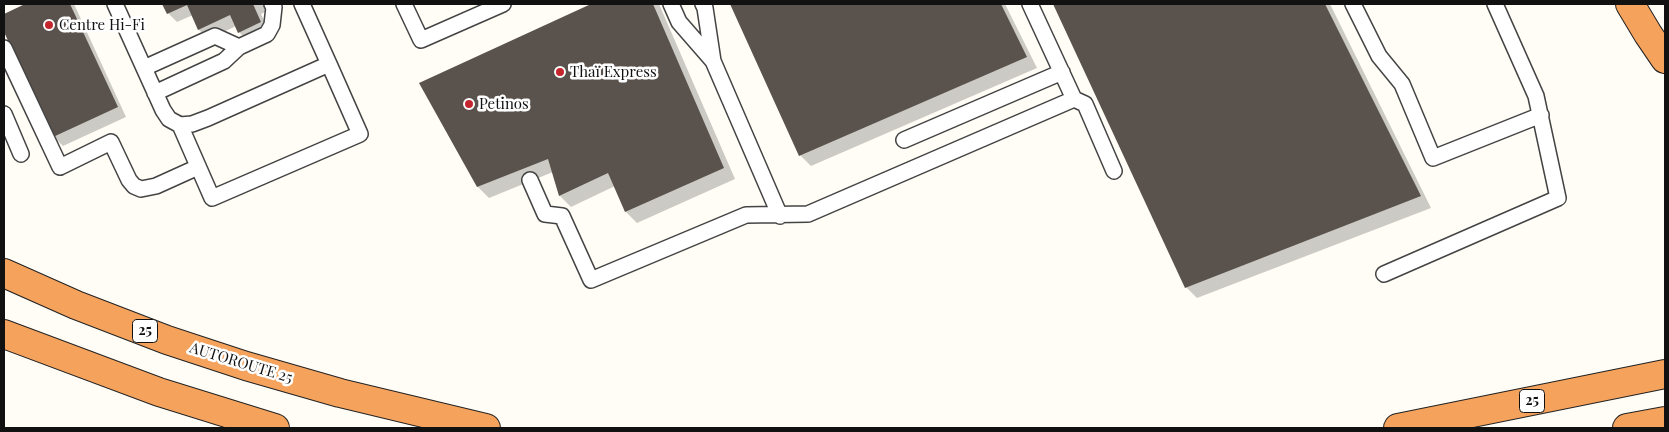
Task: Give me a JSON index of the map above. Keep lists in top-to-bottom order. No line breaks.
{"streets":{"highway":["25","AUTOROUTE 25"]},"places":["Centre Hi-Fi","Thaï Express","Petinos"]}
